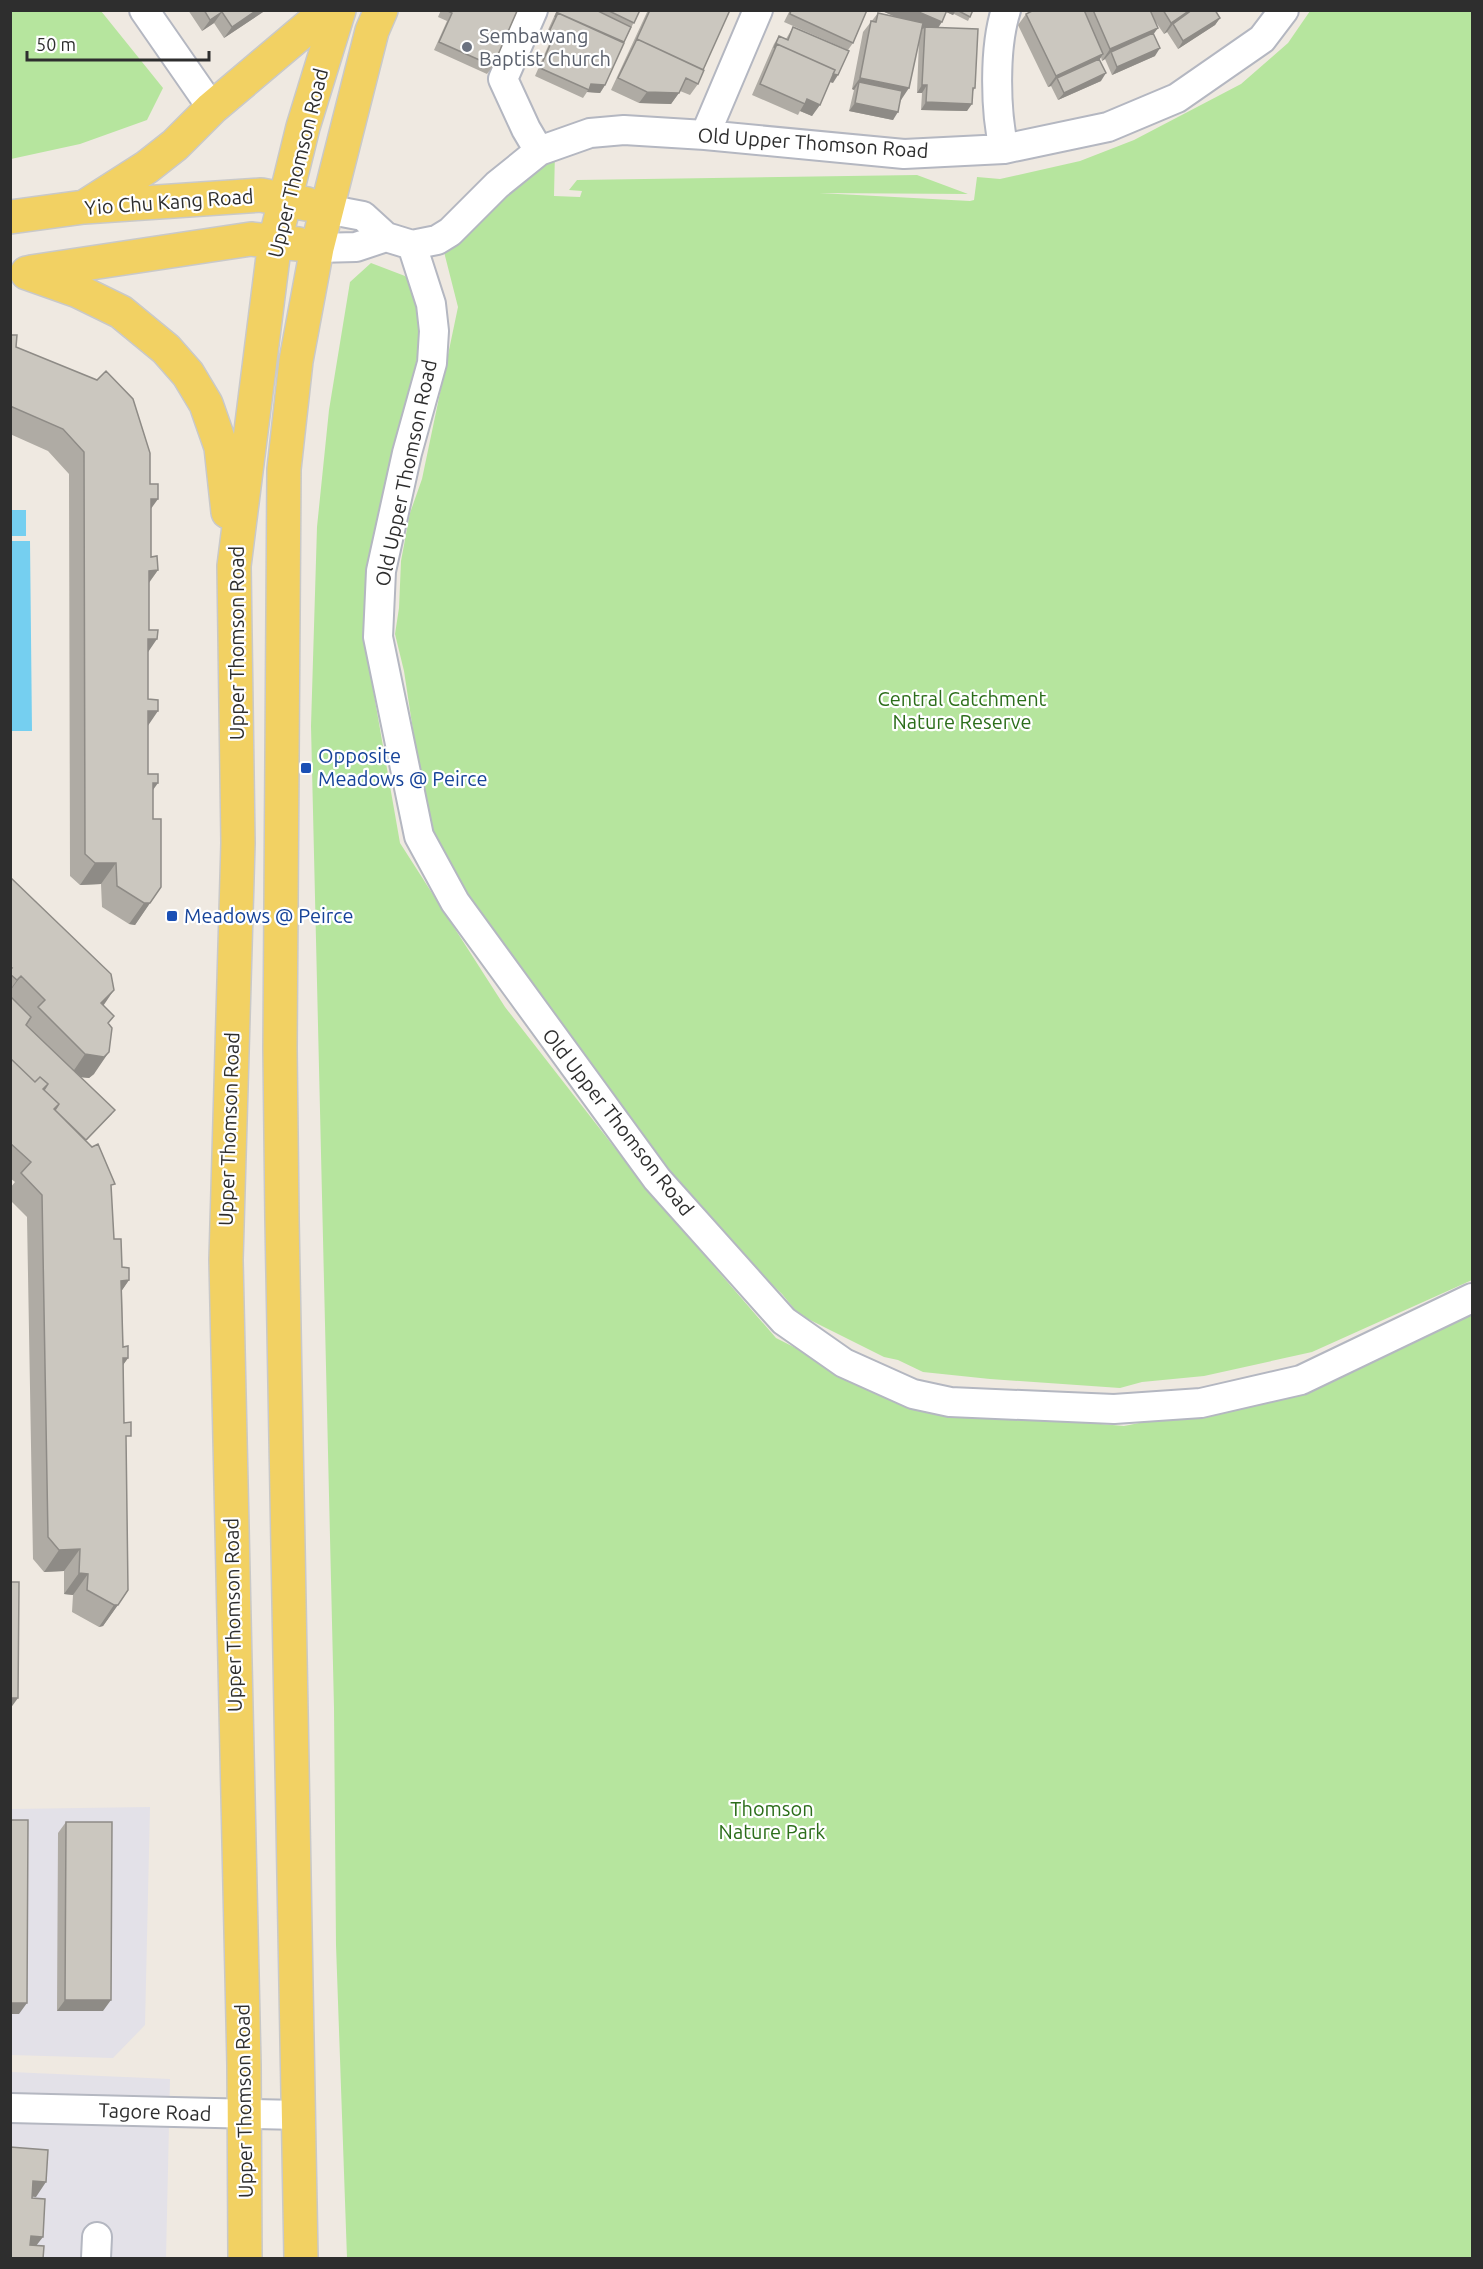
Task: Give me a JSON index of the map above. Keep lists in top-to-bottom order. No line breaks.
{"streets":{"main road":["Upper Thomson Road","Yio Chu Kang Road"],"street":["Old Upper Thomson Road","Tagore Road"]},"crossings":[["Old Upper Thomson Road","Upper Thomson Road"],["Old Upper Thomson Road","Yio Chu Kang Road"],["Upper Thomson Road","Yio Chu Kang Road"],["Upper Thomson Road","Tagore Road"]],"parks":["Central Catchment Nature Reserve","Thomson Nature Park"],"places":{"other":["Sembawang Baptist Church"],"transit":["Opposite Meadows @ Peirce","Meadows @ Peirce"]},"scale_bar":"50 m"}
